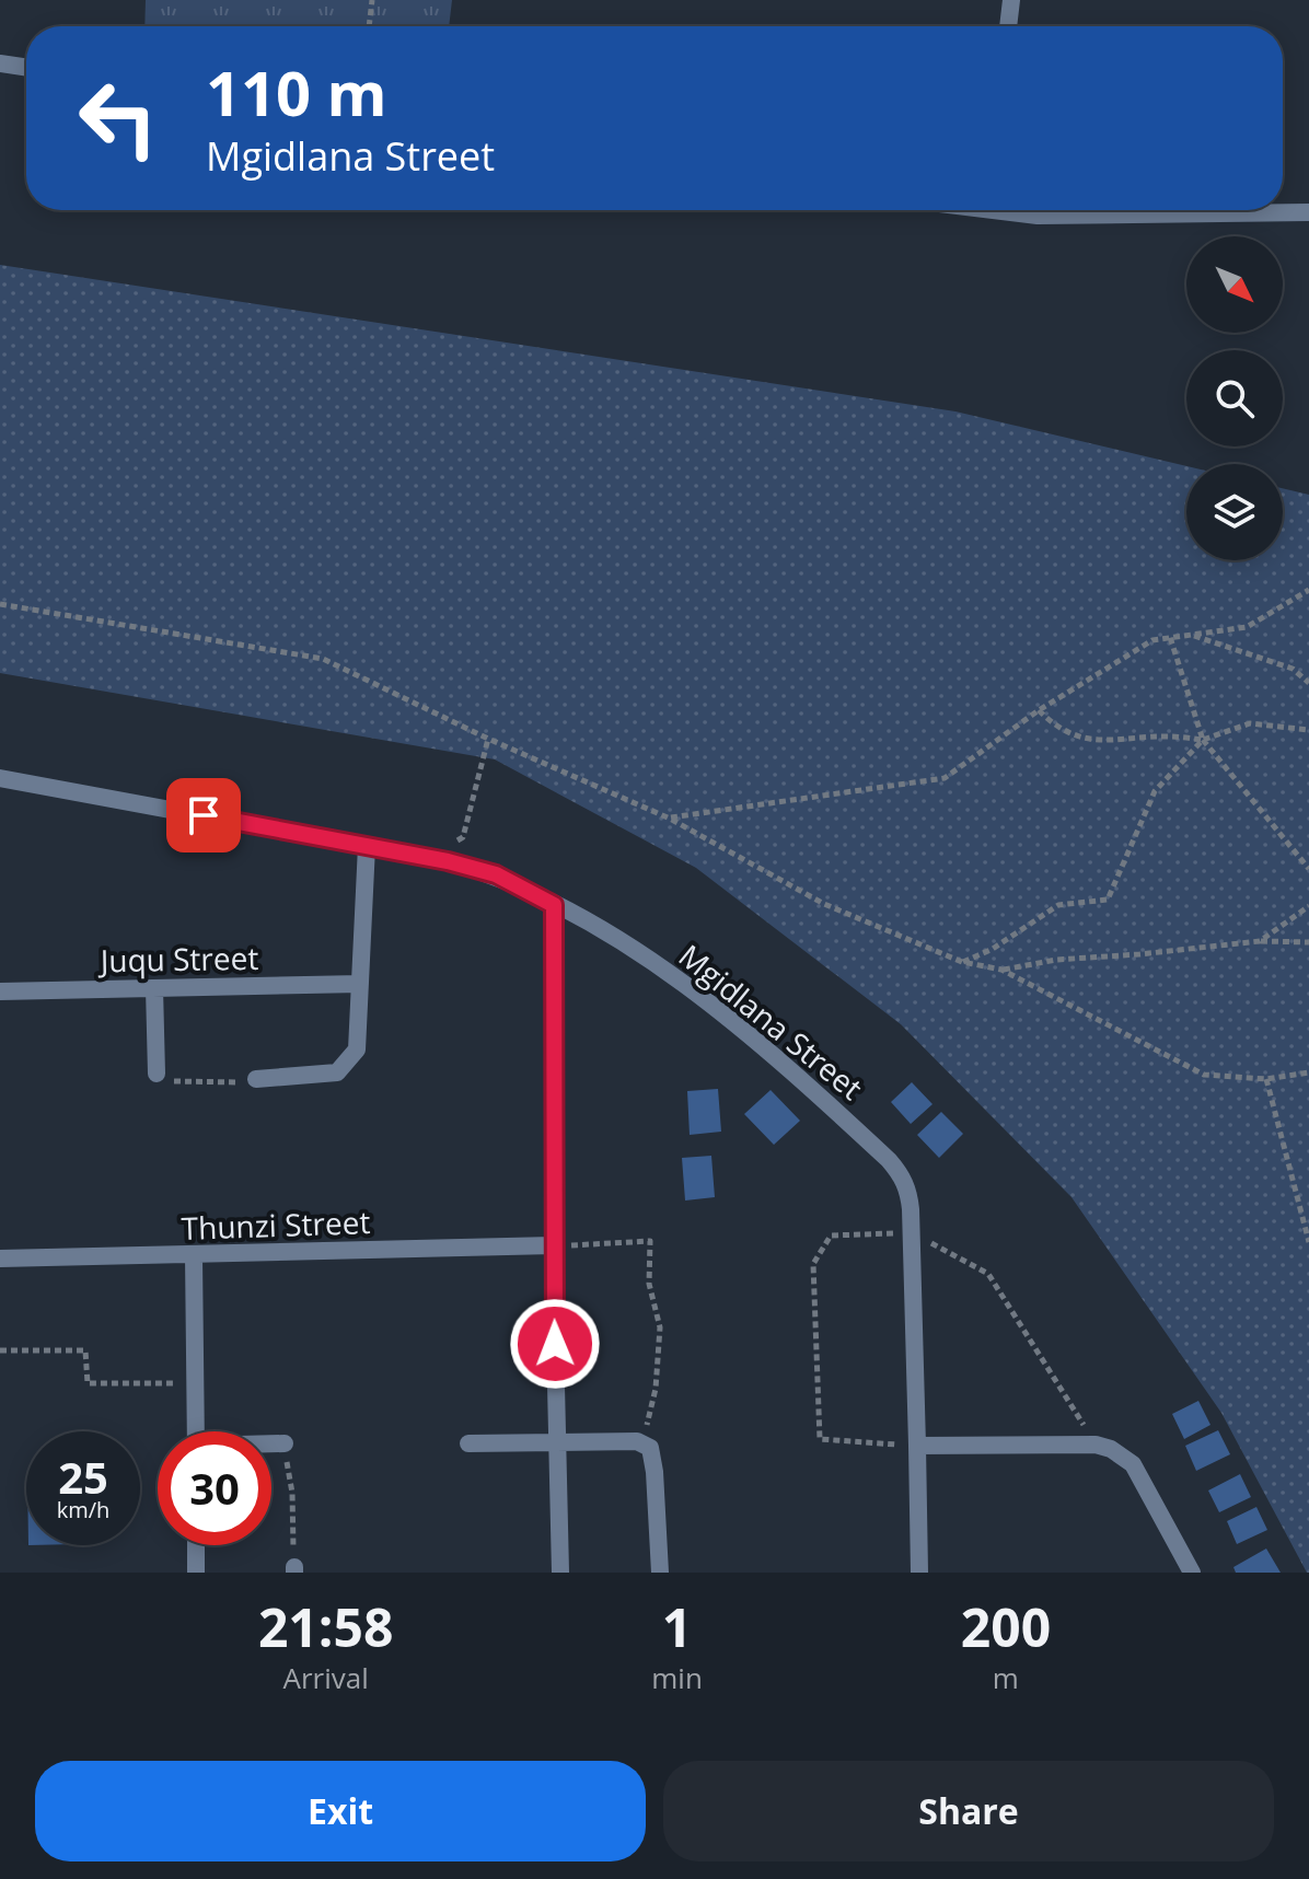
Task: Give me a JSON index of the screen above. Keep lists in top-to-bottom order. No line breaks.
{"streets":{"street":["Juqu Street","Mgidlana Street","Thunzi Street"]},"north":"bottom right","page":{"turn":["110 m","Mgidlana Street"],"speed":"25 km/h","limit":"30","eta":["21:58","Arrival","1","min","200","m"],"buttons":["Exit","Share"]}}
